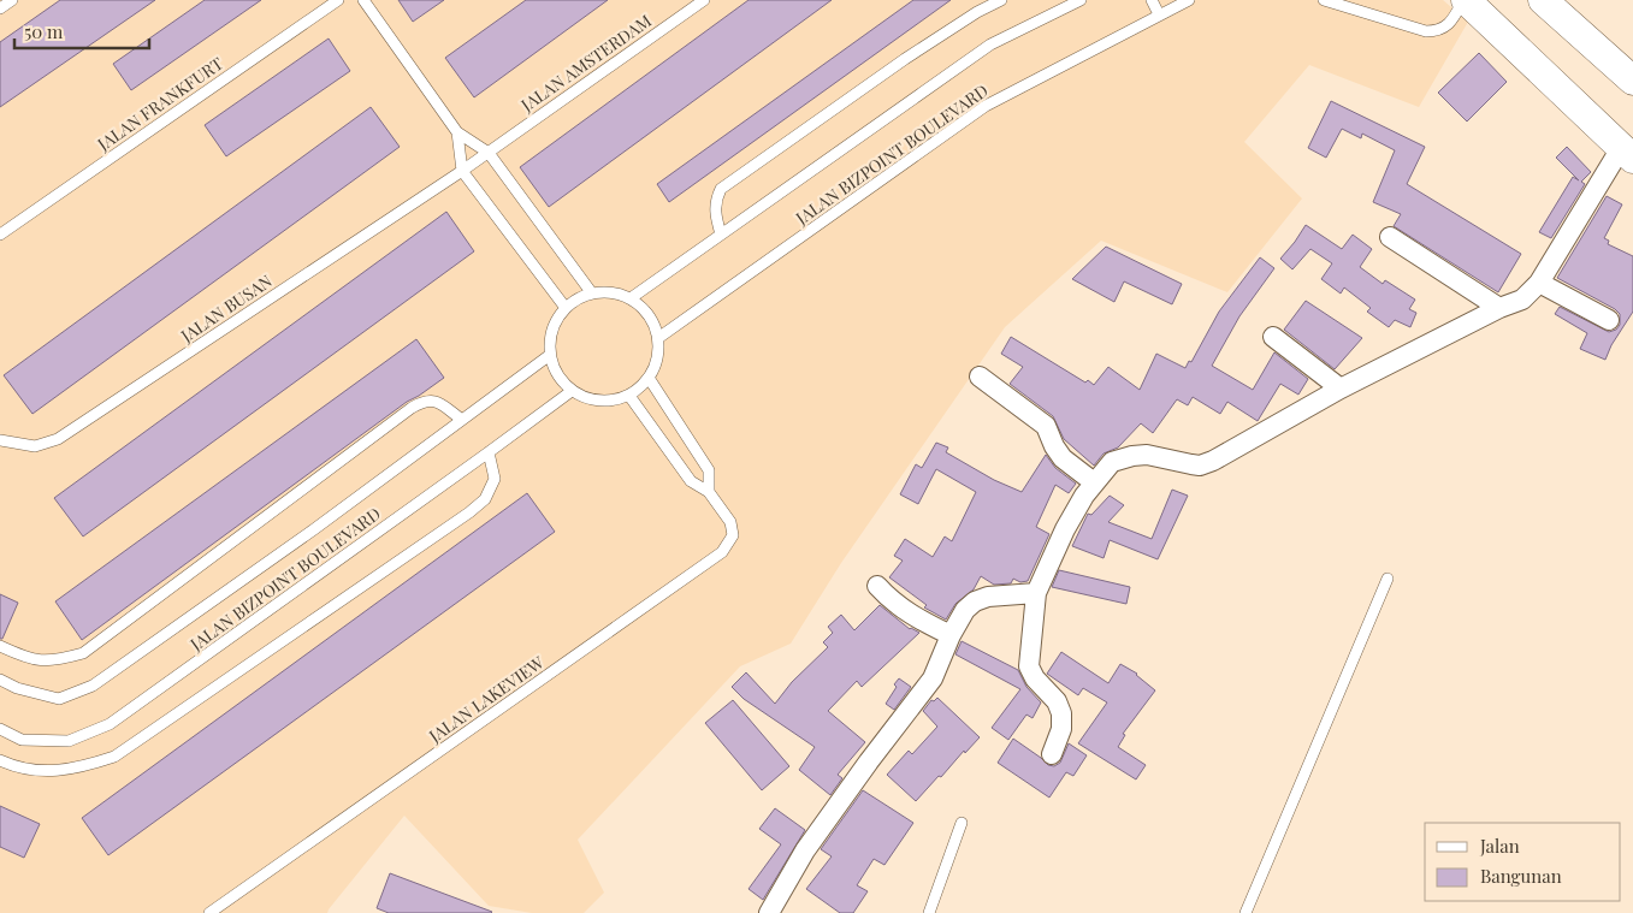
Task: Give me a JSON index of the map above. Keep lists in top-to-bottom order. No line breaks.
{"streets":{"lane":["JALAN AMSTERDAM","JALAN FRANKFURT","JALAN BIZPOINT BOULEVARD","JALAN BUSAN","JALAN LAKEVIEW"]},"crossings":[["JALAN AMSTERDAM","JALAN BUSAN"]],"legend":["Jalan","Bangunan"],"scale_bar":"50 m"}
